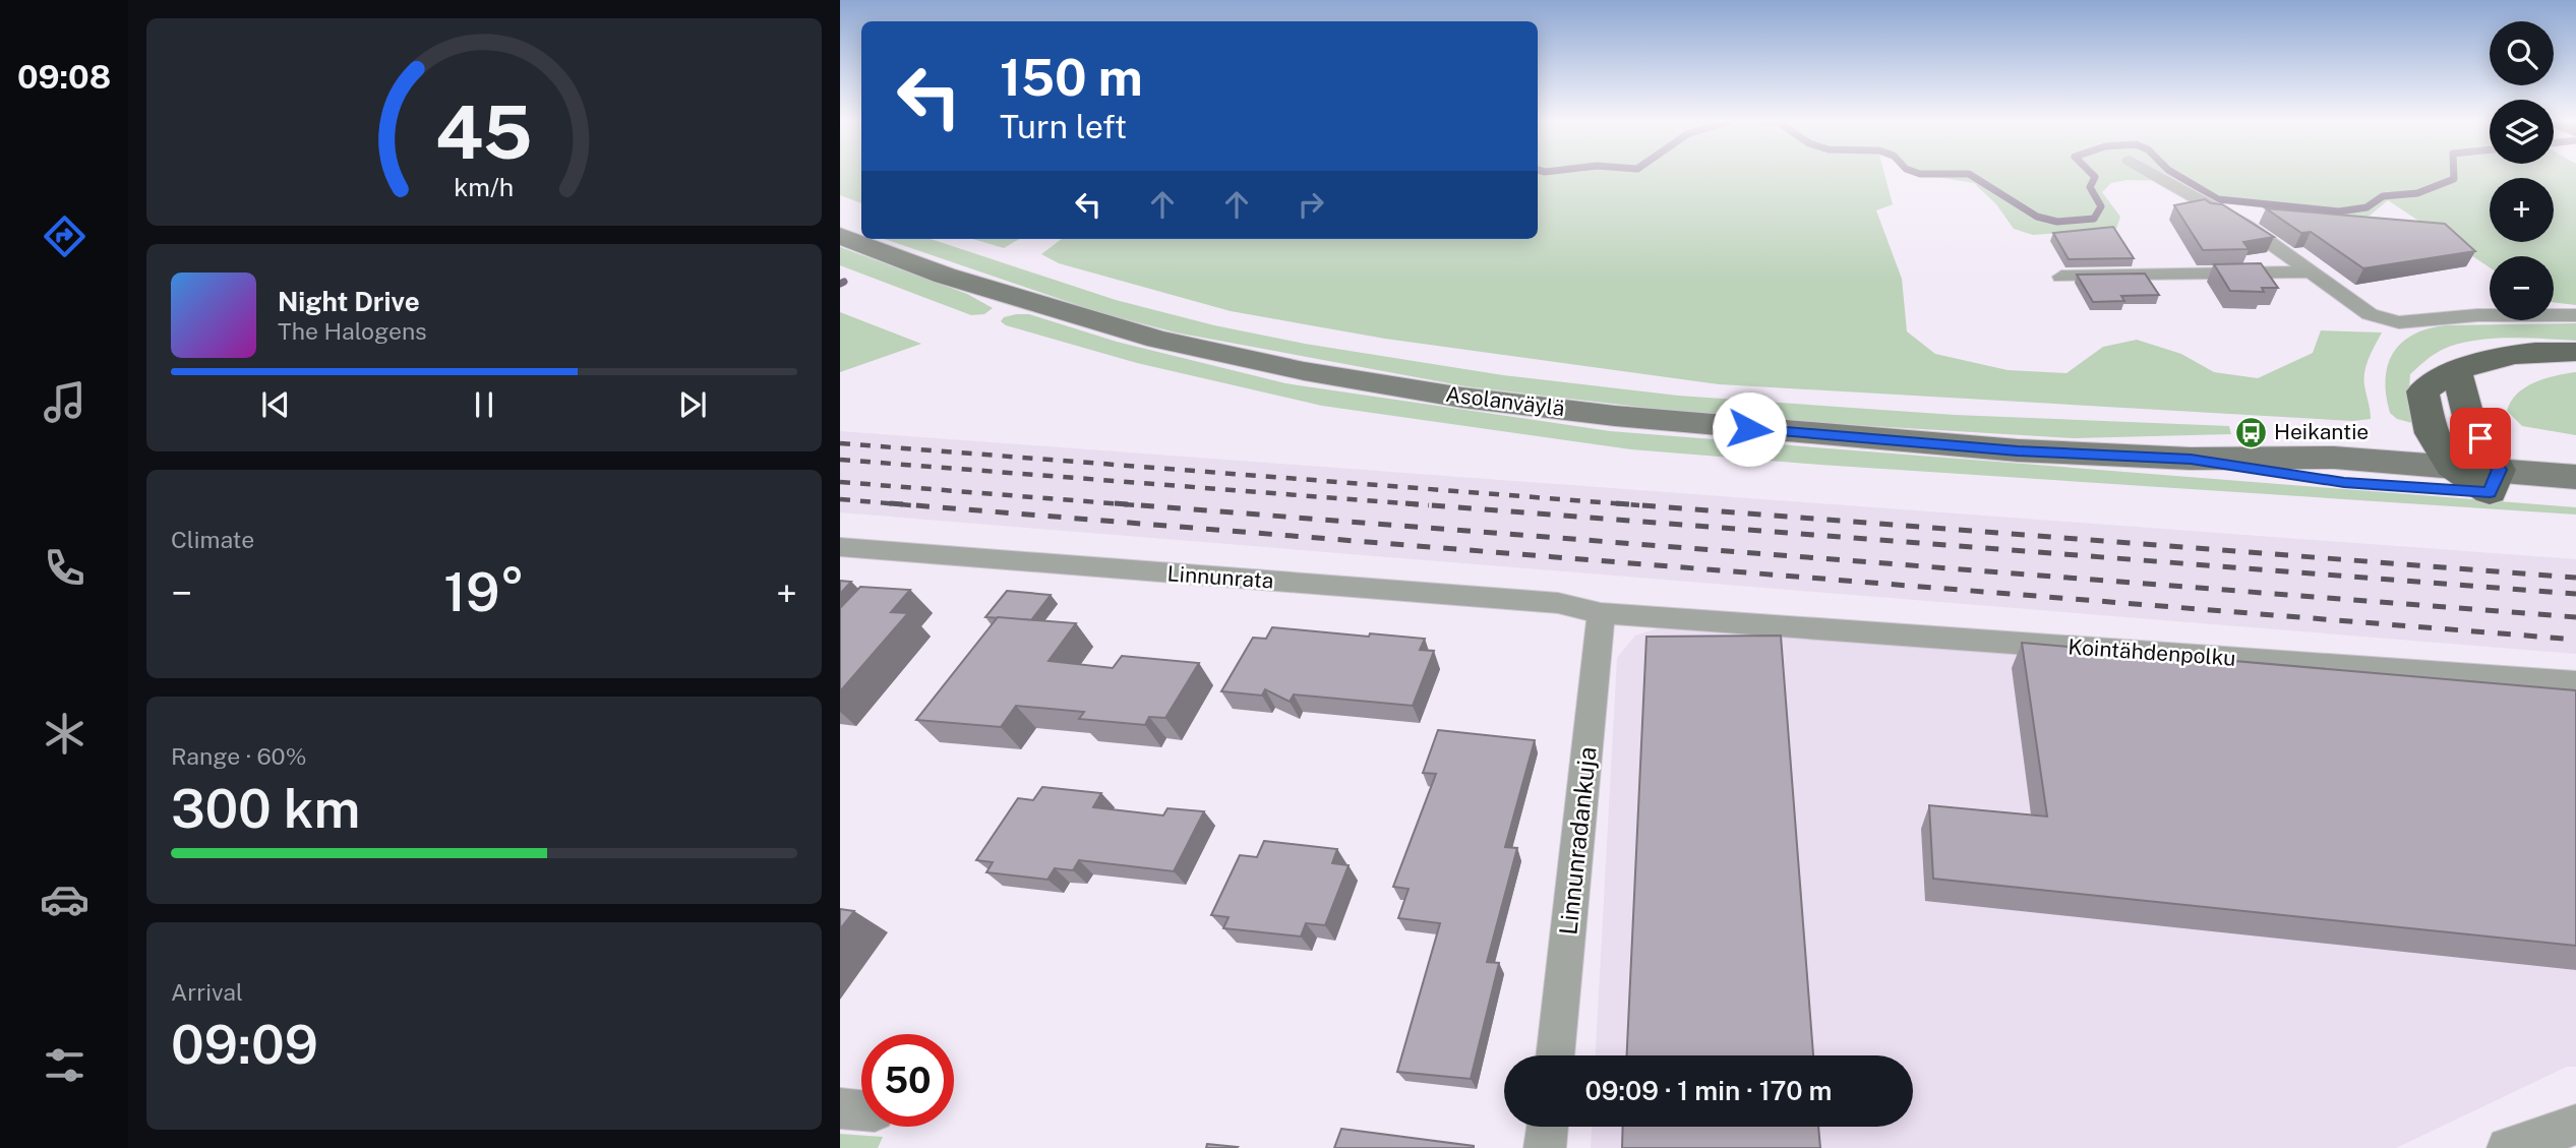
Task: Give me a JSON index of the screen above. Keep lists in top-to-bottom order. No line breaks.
{"streets":{"main road":["Asolanväylä"],"street":["Linnunrata","Kointähdenpolku","Linnunradankuja"]},"crossings":[["Linnunrata","Kointähdenpolku"],["Linnunrata","Linnunradankuja"],["Kointähdenpolku","Linnunradankuja"]],"places":{"bus stop":["Heikantie"]},"page":{"tabs":"09:08","map_buttons":["+","−"],"turn":["150 m","Turn left"],"song":["Night Drive","The Halogens"],"tile":["Climate",["Range · 60%","300 km"],["Arrival","09:09"]],"heat":["−","19°","+"],"limit":"50","trip":"09:09 · 1 min · 170 m","gauge":["45","km/h"]}}
